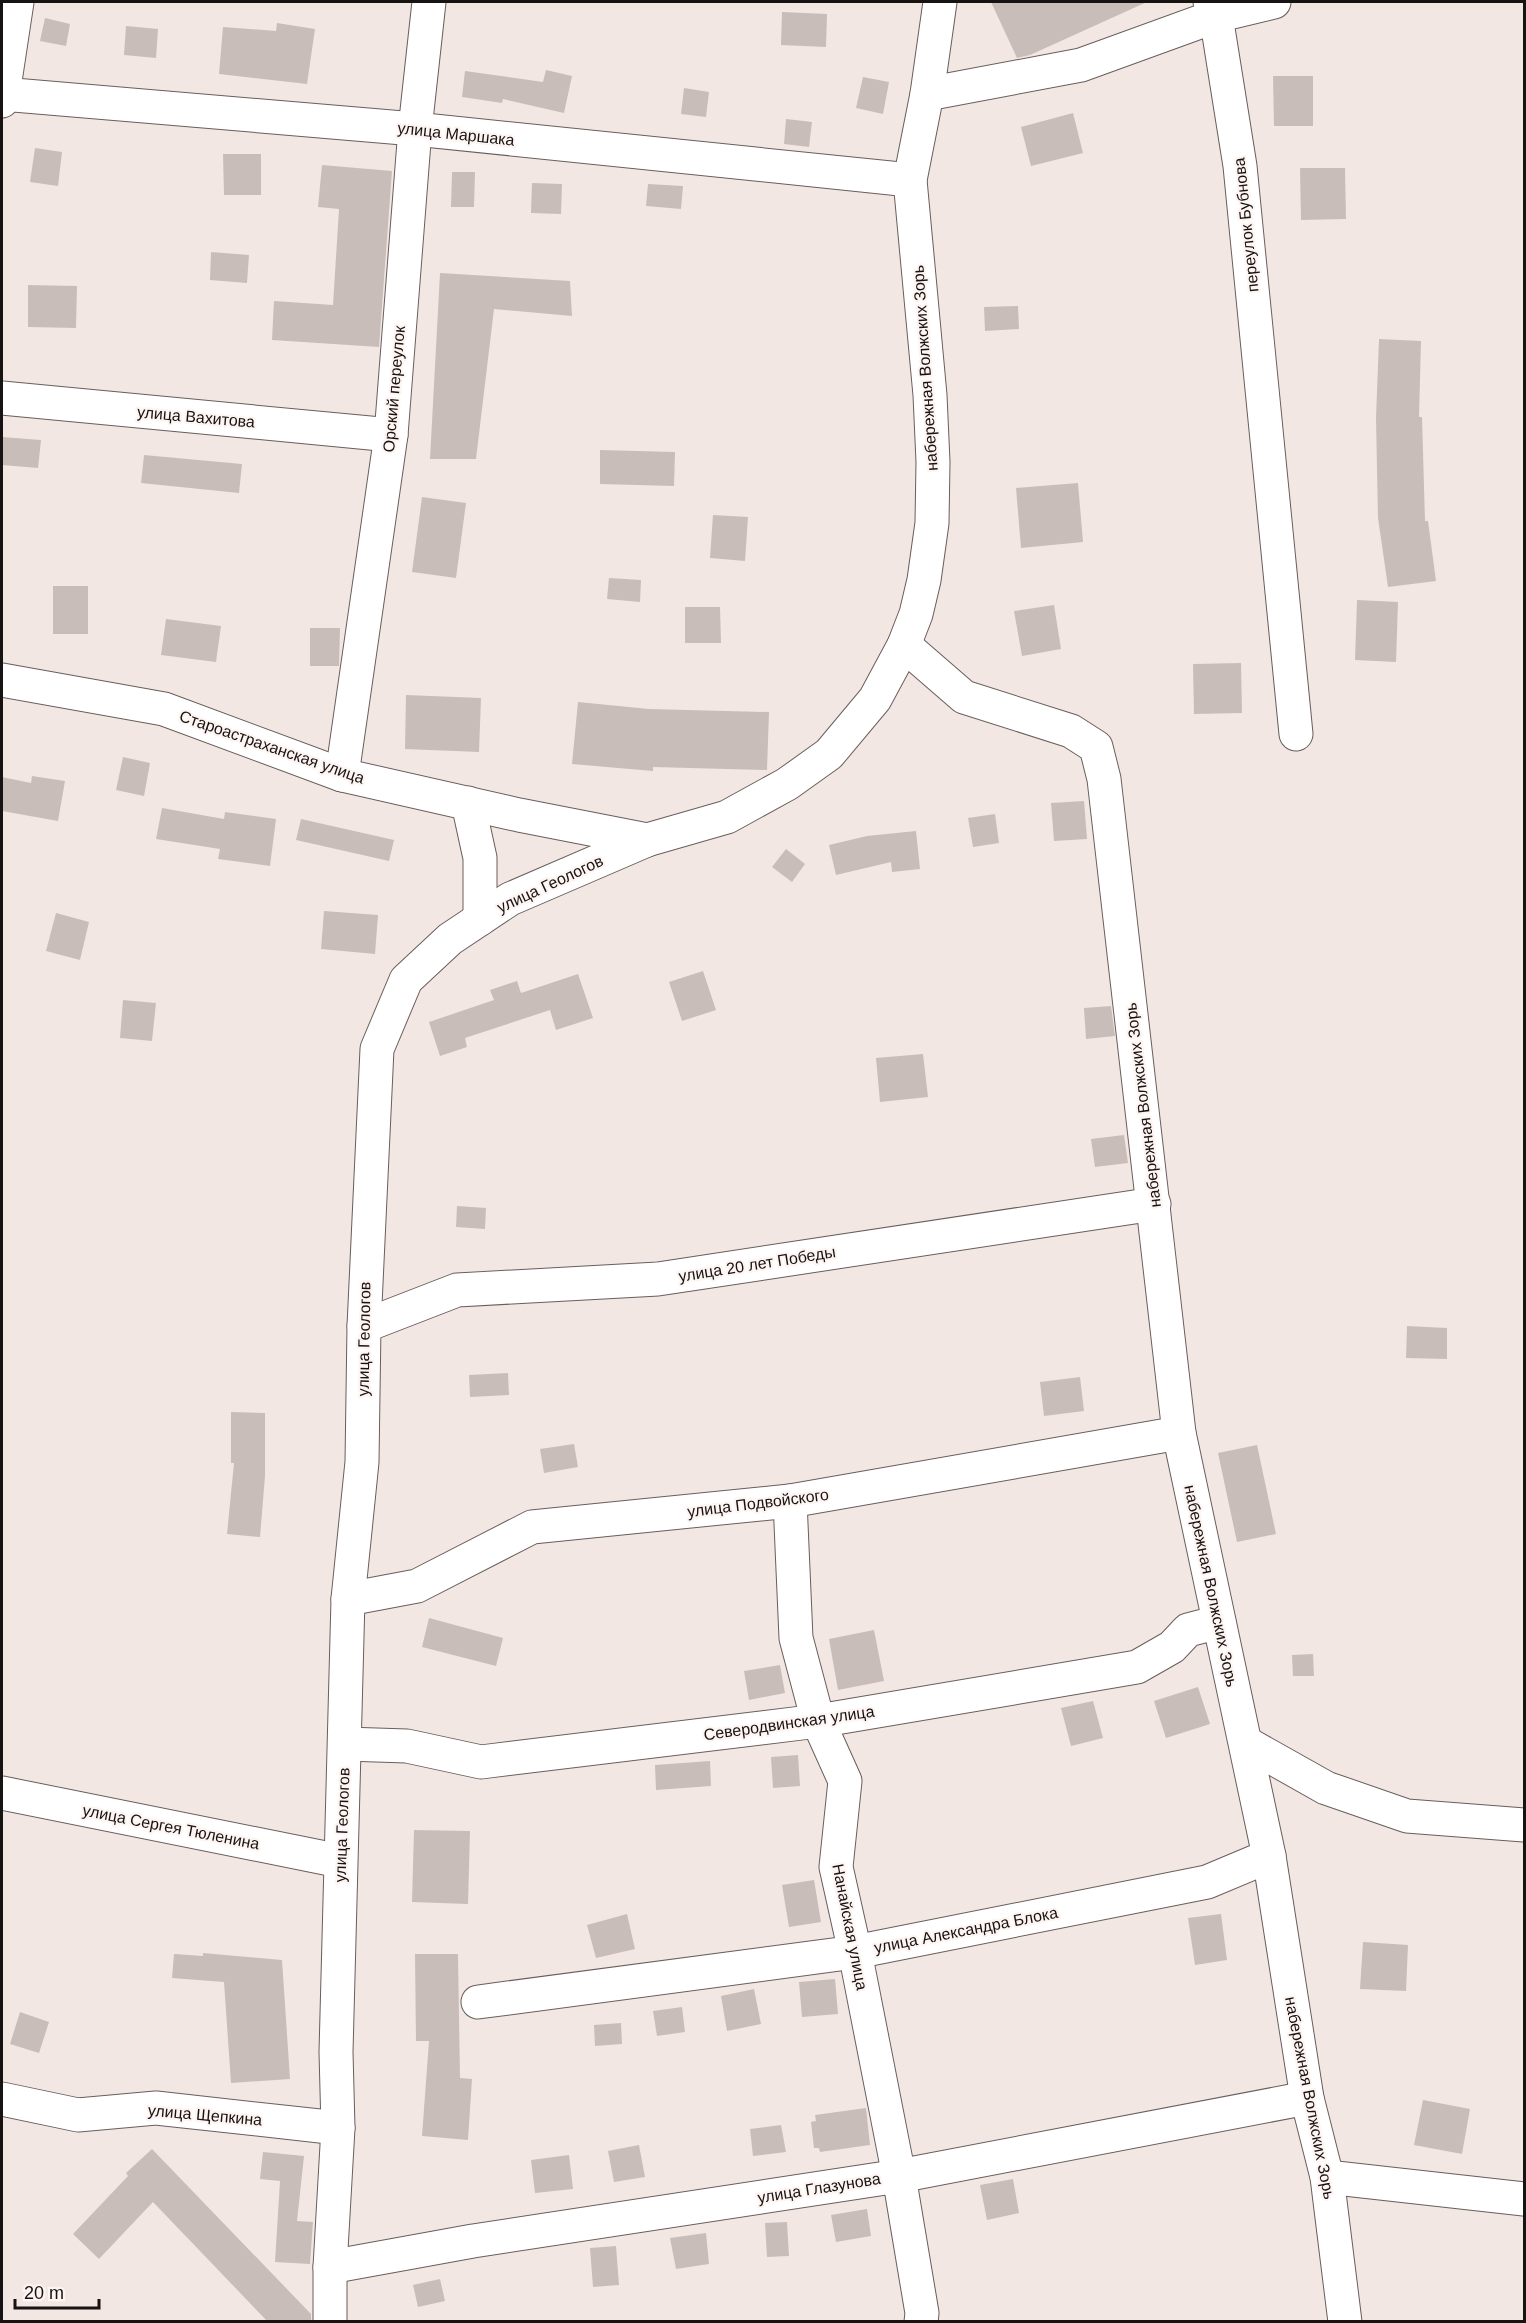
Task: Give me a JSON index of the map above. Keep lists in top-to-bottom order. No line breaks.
{"streets":{"street":["улица Маршака","переулок Бубнова","набережная Волжских Зорь","Орский переулок","улица Вахитова","Староастраханская улица","улица Геологов","улица 20 лет Победы","улица Подвойского","Северодвинская улица","улица Сергея Тюленина","Нанайская улица","улица Александра Блока","улица Щепкина","улица Глазунова"]},"crossings":[["улица Маршака","набережная Волжских Зорь"],["улица Маршака","Орский переулок"],["набережная Волжских Зорь","улица Геологов"],["набережная Волжских Зорь","улица 20 лет Победы"],["набережная Волжских Зорь","улица Подвойского"],["набережная Волжских Зорь","Северодвинская улица"],["набережная Волжских Зорь","улица Александра Блока"],["набережная Волжских Зорь","улица Глазунова"],["Орский переулок","улица Вахитова"],["Орский переулок","Староастраханская улица"],["Староастраханская улица","улица Геологов"],["улица Геологов","улица 20 лет Победы"],["улица Геологов","улица Подвойского"],["улица Геологов","Северодвинская улица"],["улица Геологов","улица Сергея Тюленина"],["улица Геологов","улица Щепкина"],["улица Геологов","улица Глазунова"],["улица Подвойского","Нанайская улица"],["Северодвинская улица","Нанайская улица"],["Нанайская улица","улица Александра Блока"],["Нанайская улица","улица Глазунова"]],"scale_bar":"20 m"}
